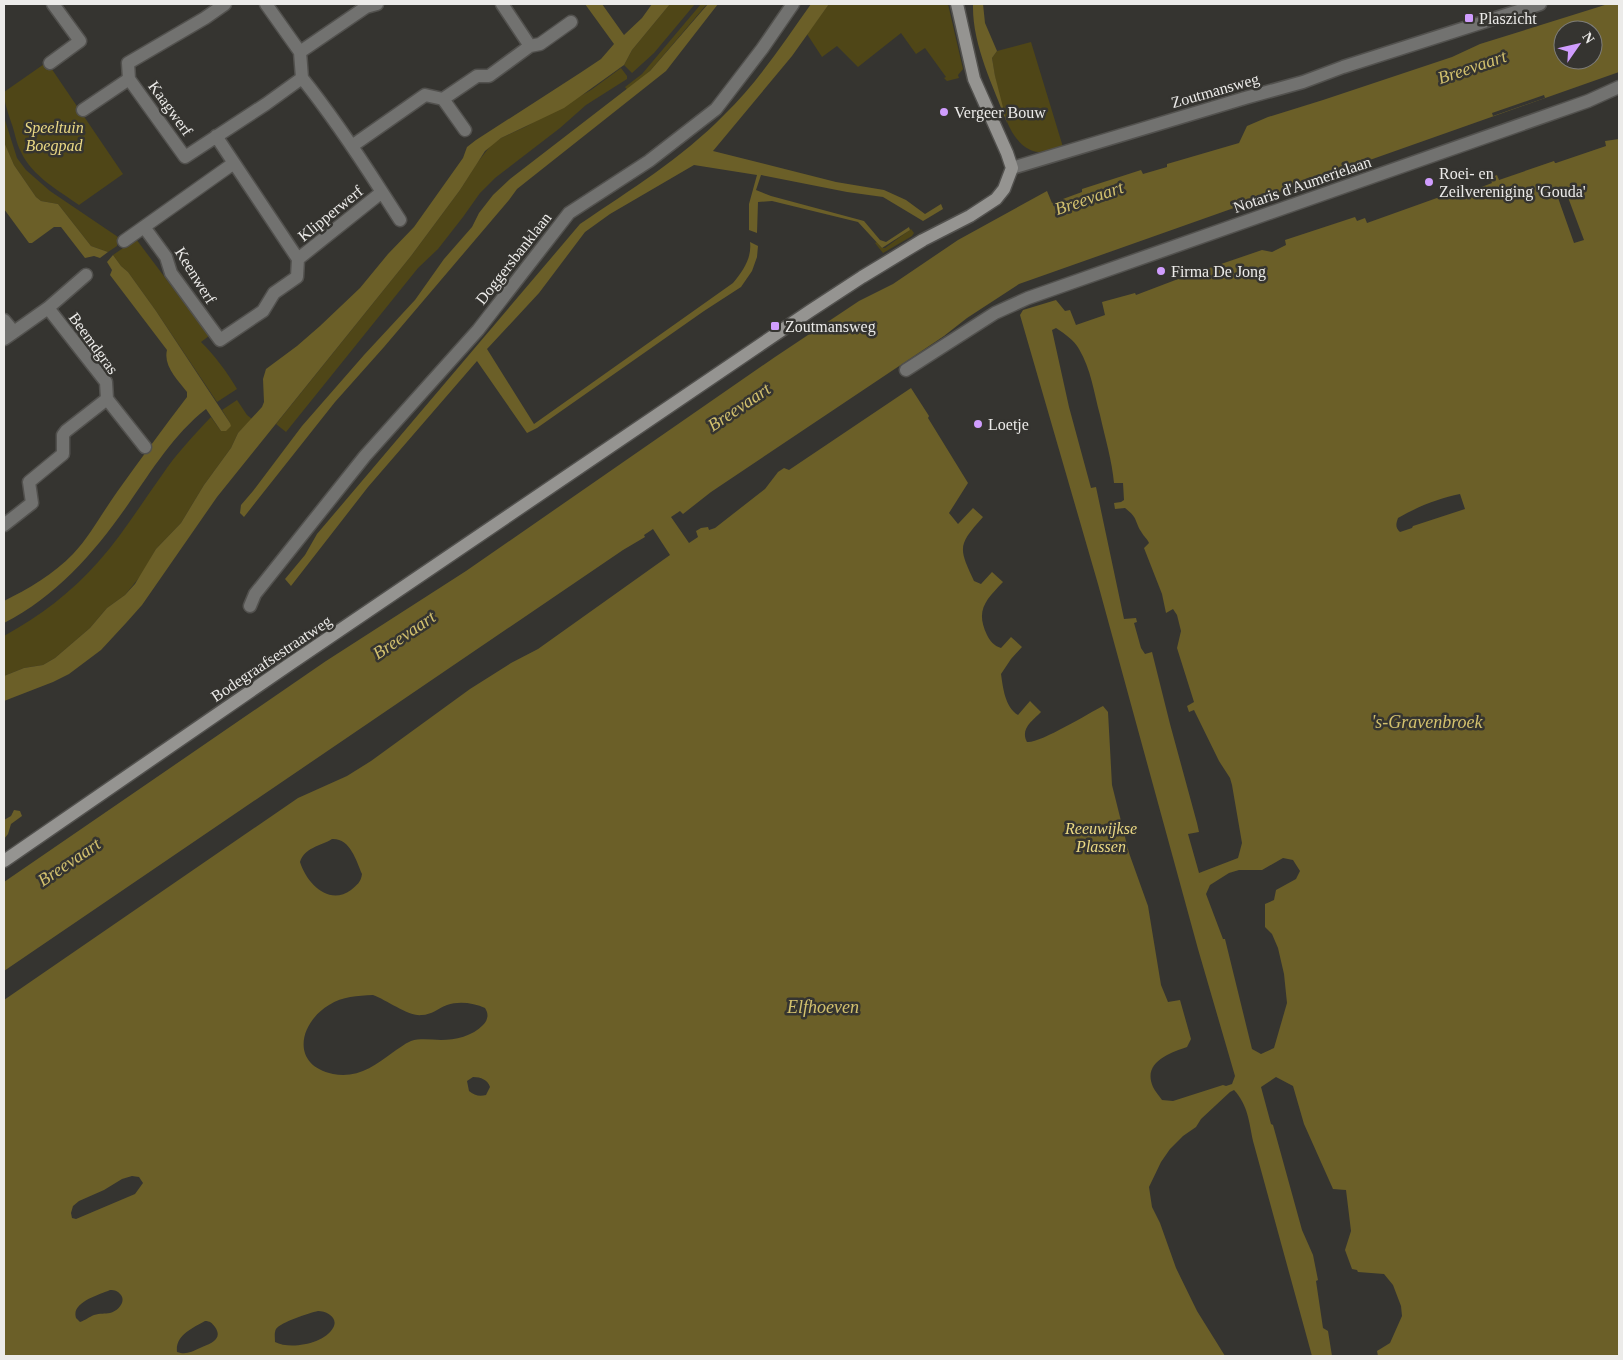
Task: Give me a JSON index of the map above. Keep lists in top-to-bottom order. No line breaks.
{"streets":{"main road":["Bodegraafsestraatweg"],"street":["Zoutmansweg","Kaagwerf","Notaris d'Aumerielaan","Klipperwerf","Doggersbanklaan","Keenwerf","Beemdgras"]},"crossings":[["Zoutmansweg","Bodegraafsestraatweg"],["Klipperwerf","Keenwerf"]],"water":["Breevaart","'s-Gravenbroek","Elfhoeven"],"parks":["Speeltuin Boegpad","Reeuwijkse Plassen"],"places":{"transit":["Plaszicht","Zoutmansweg"],"other":["Vergeer Bouw","Roei- en Zeilvereniging 'Gouda'","Firma De Jong","Loetje"]},"north":"top right"}
